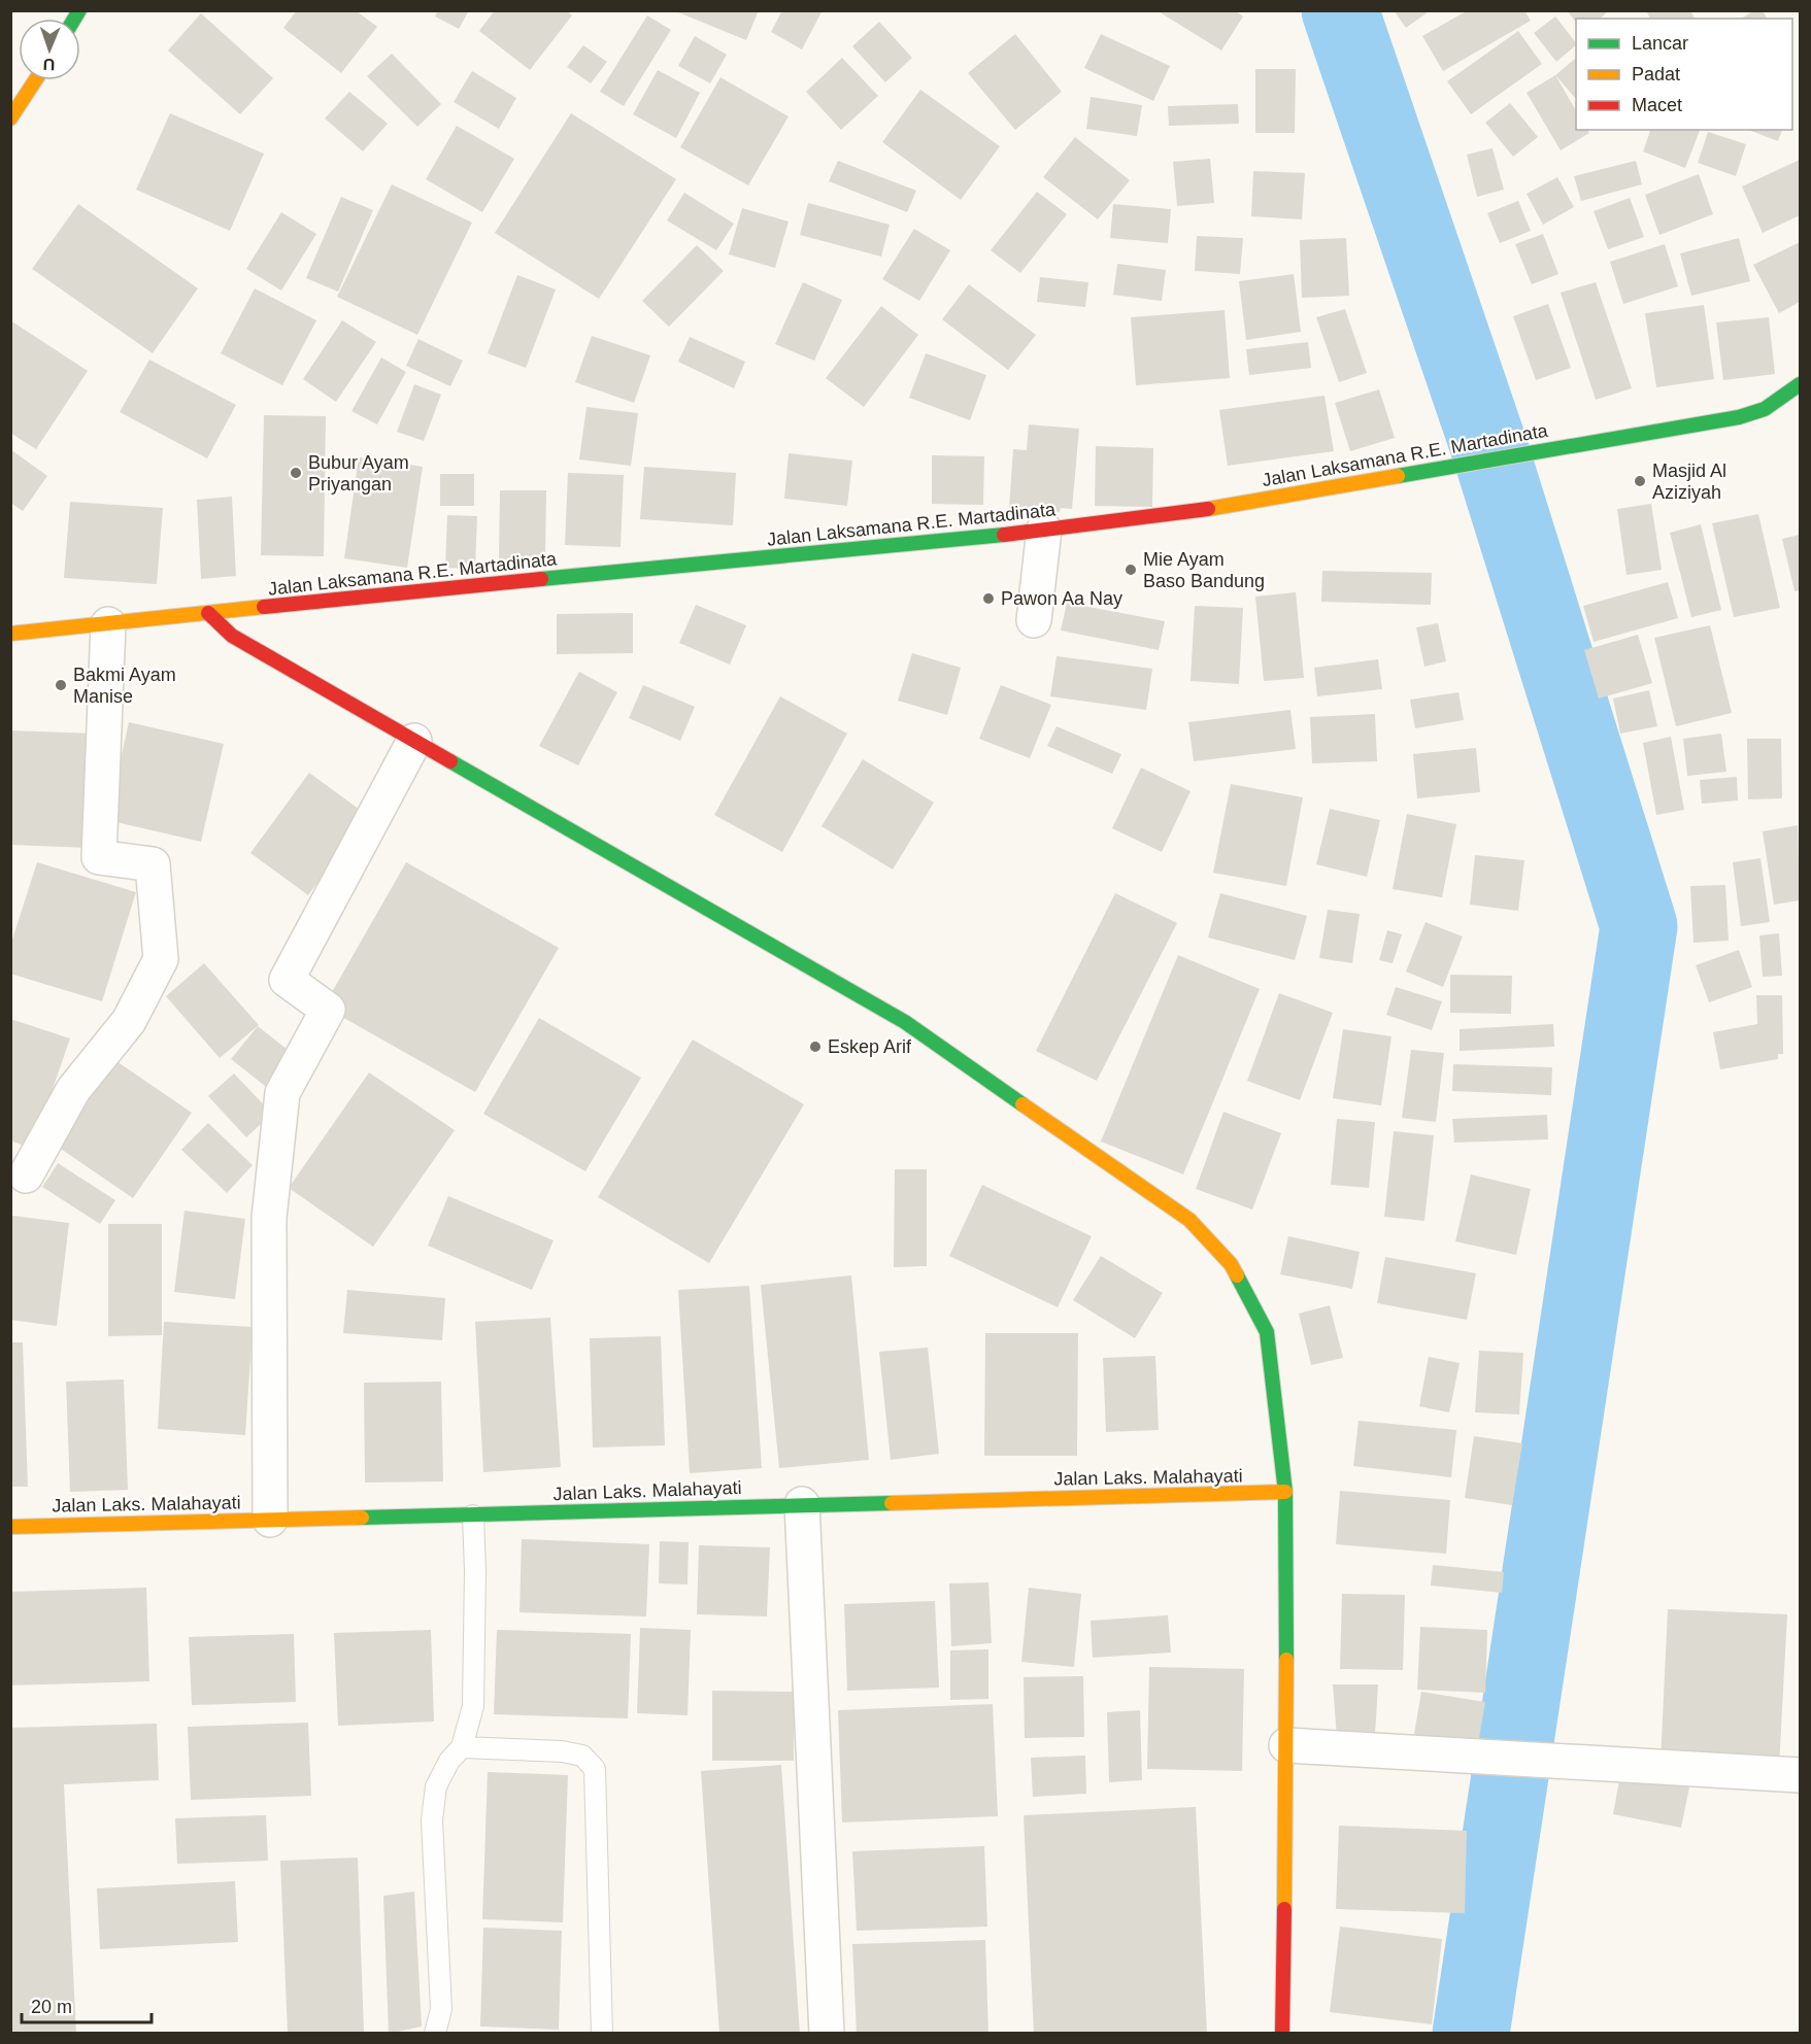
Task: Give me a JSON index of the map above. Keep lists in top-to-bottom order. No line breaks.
{"streets":{"street":["Jalan Laksamana R.E. Martadinata","Jalan Laks. Malahayati"]},"places":["Bubur Ayam Priyangan","Masjid Al Aziziyah","Mie Ayam Baso Bandung","Pawon Aa Nay","Bakmi Ayam Manise","Eskep Arif"],"legend":["Lancar","Padat","Macet"],"scale_bar":"20 m","north":"bottom"}
